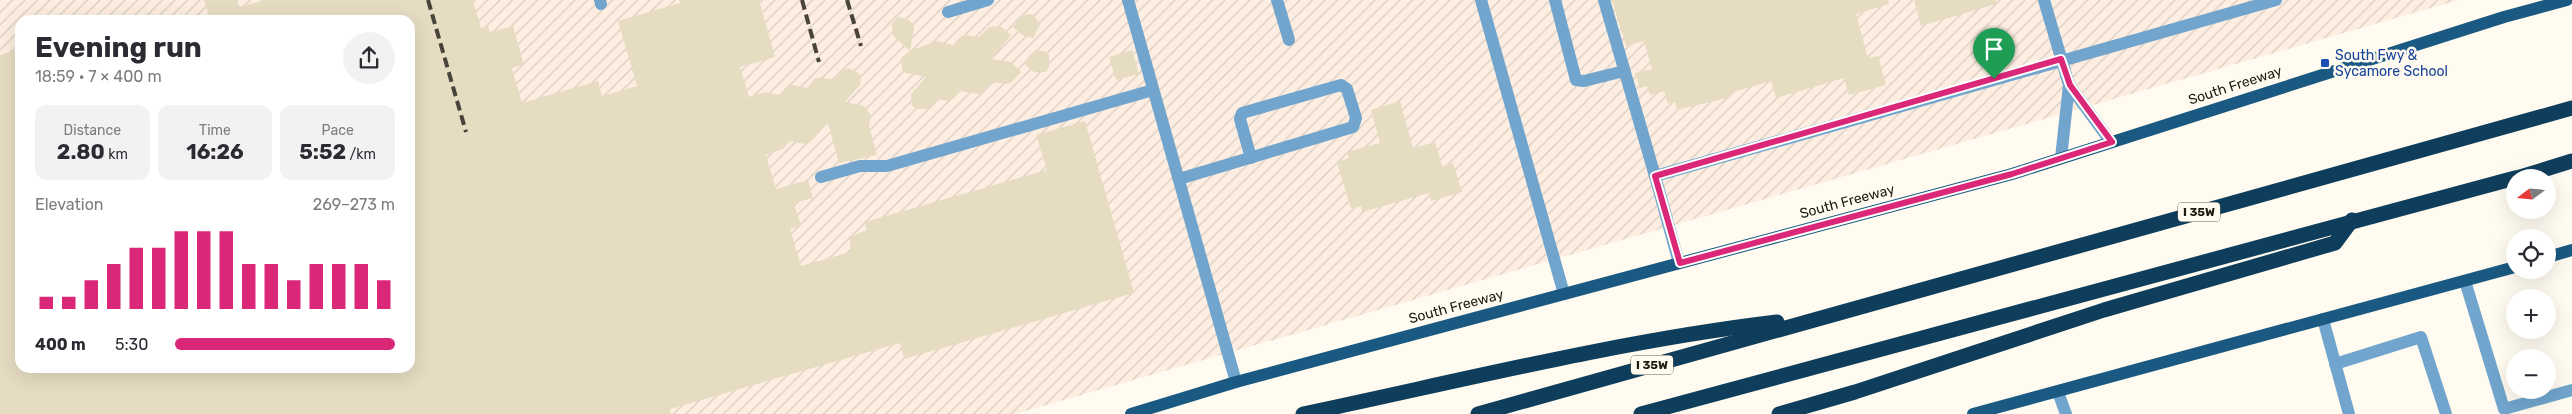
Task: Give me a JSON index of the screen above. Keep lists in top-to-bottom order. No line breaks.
{"streets":{"highway":["I 35W"],"main road":["South Freeway"]},"places":{"transit":["South Fwy & Sycamore School"]},"north":"left","page":{"heading":["Evening run","18:59 · 7 × 400 m"],"stats":[["Distance","2.80 km"],["Time","16:26"],["Pace","5:52 /km"]],"map_buttons":["+","−"],"chart":["Elevation","269–273 m"],"list":[{"name":"400 m","note":"5:30"}]}}
